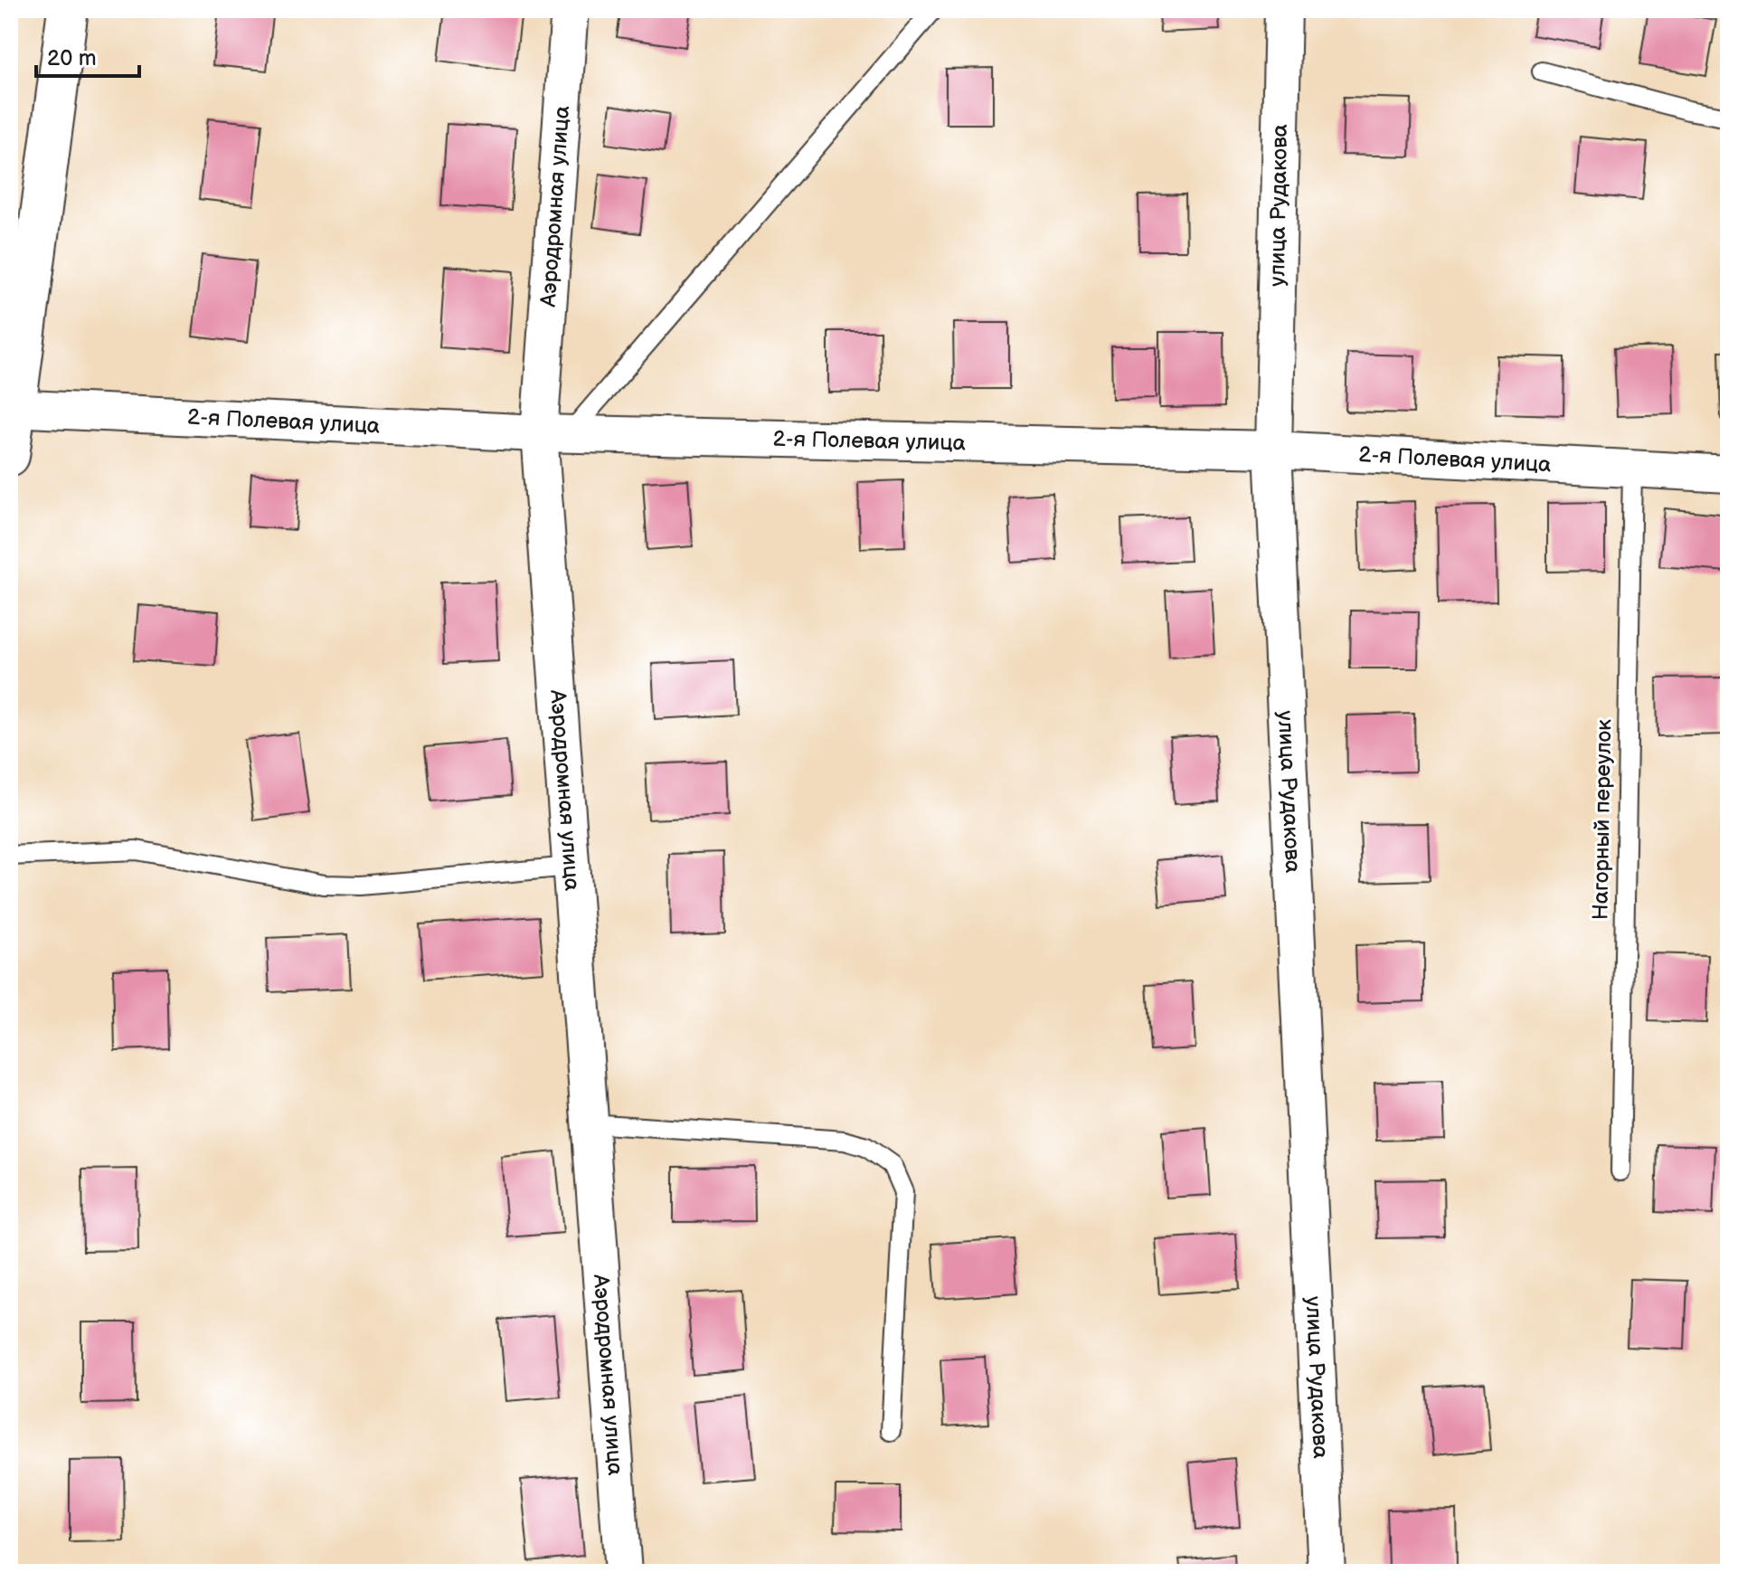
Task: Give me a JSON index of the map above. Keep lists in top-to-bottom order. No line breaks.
{"streets":{"street":["улица Рудакова","Аэродромная улица","2-я Полевая улица"],"lane":["Нагорный переулок"]},"crossings":[["улица Рудакова","2-я Полевая улица"],["Аэродромная улица","2-я Полевая улица"],["2-я Полевая улица","Нагорный переулок"]],"scale_bar":"20 m"}
